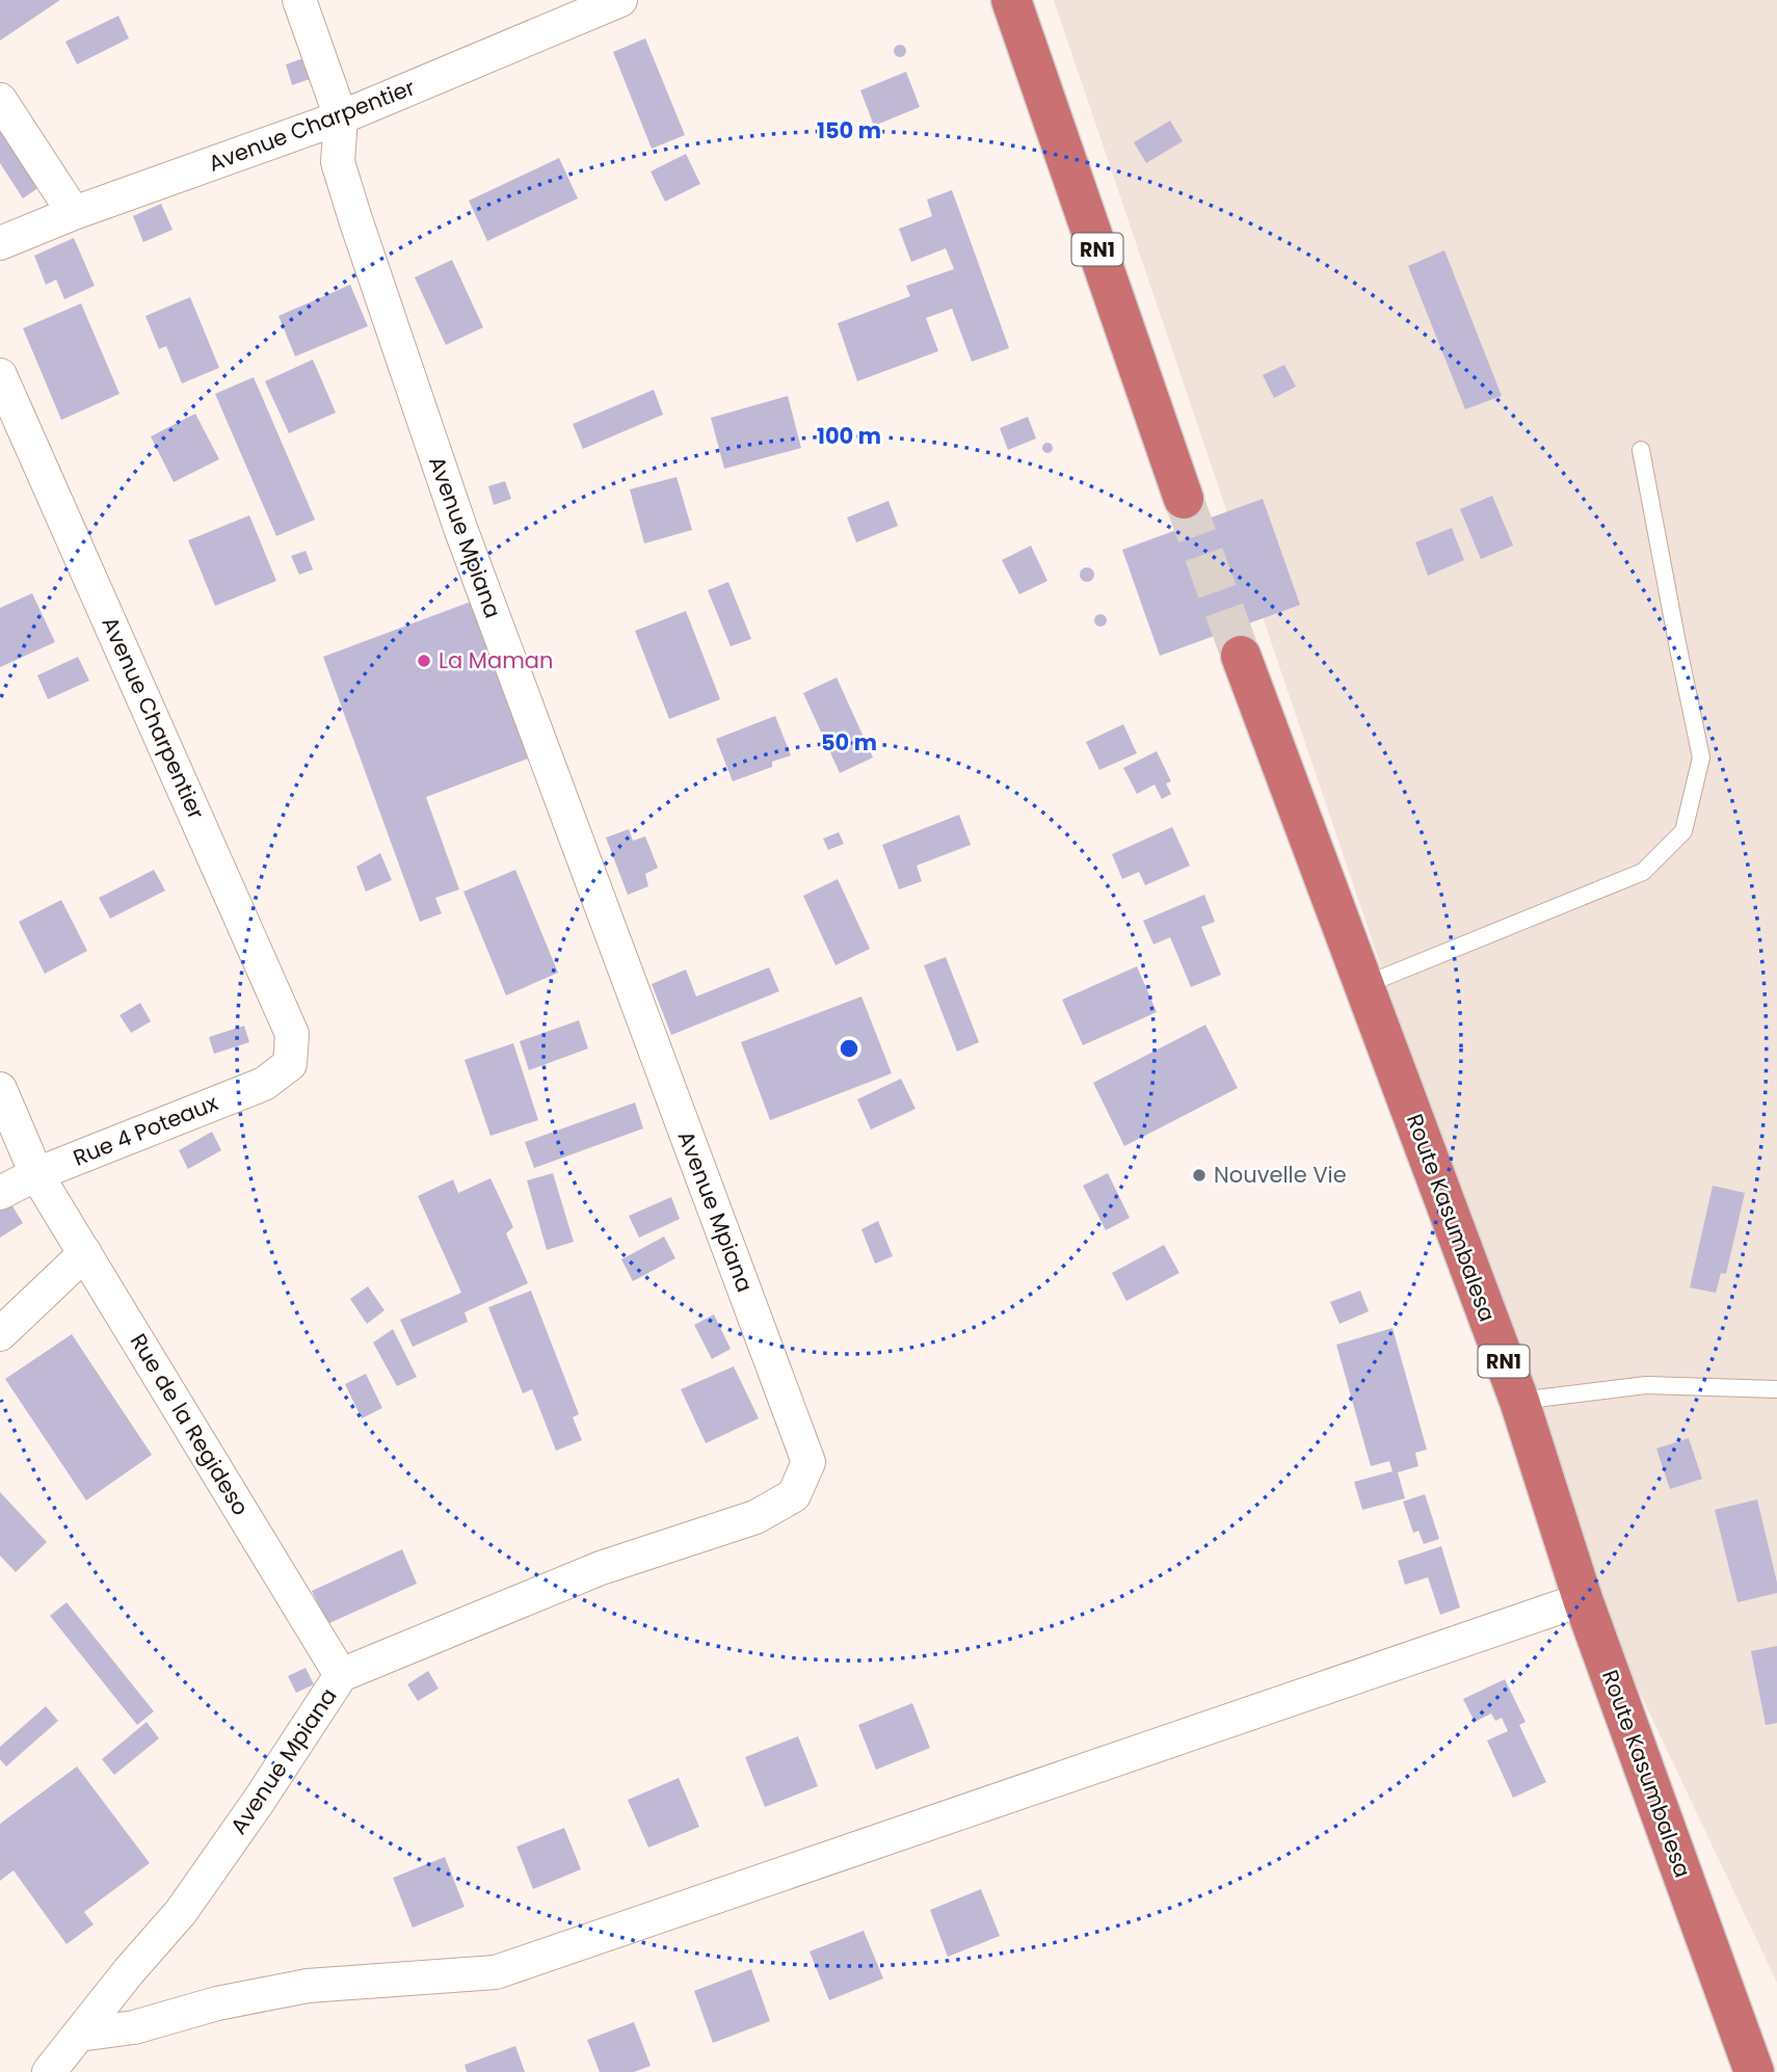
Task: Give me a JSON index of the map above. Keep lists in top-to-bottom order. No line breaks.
{"streets":{"highway":["RN1","Route Kasumbalesa"],"street":["Avenue Charpentier","Avenue Mpiana","Rue 4 Poteaux","Rue de la Regideso"]},"crossings":[["Avenue Charpentier","Avenue Mpiana"],["Avenue Charpentier","Rue 4 Poteaux"],["Avenue Mpiana","Rue de la Regideso"],["Rue 4 Poteaux","Rue de la Regideso"]],"places":["La Maman","Nouvelle Vie"],"rings":["150 m","100 m","50 m"]}
